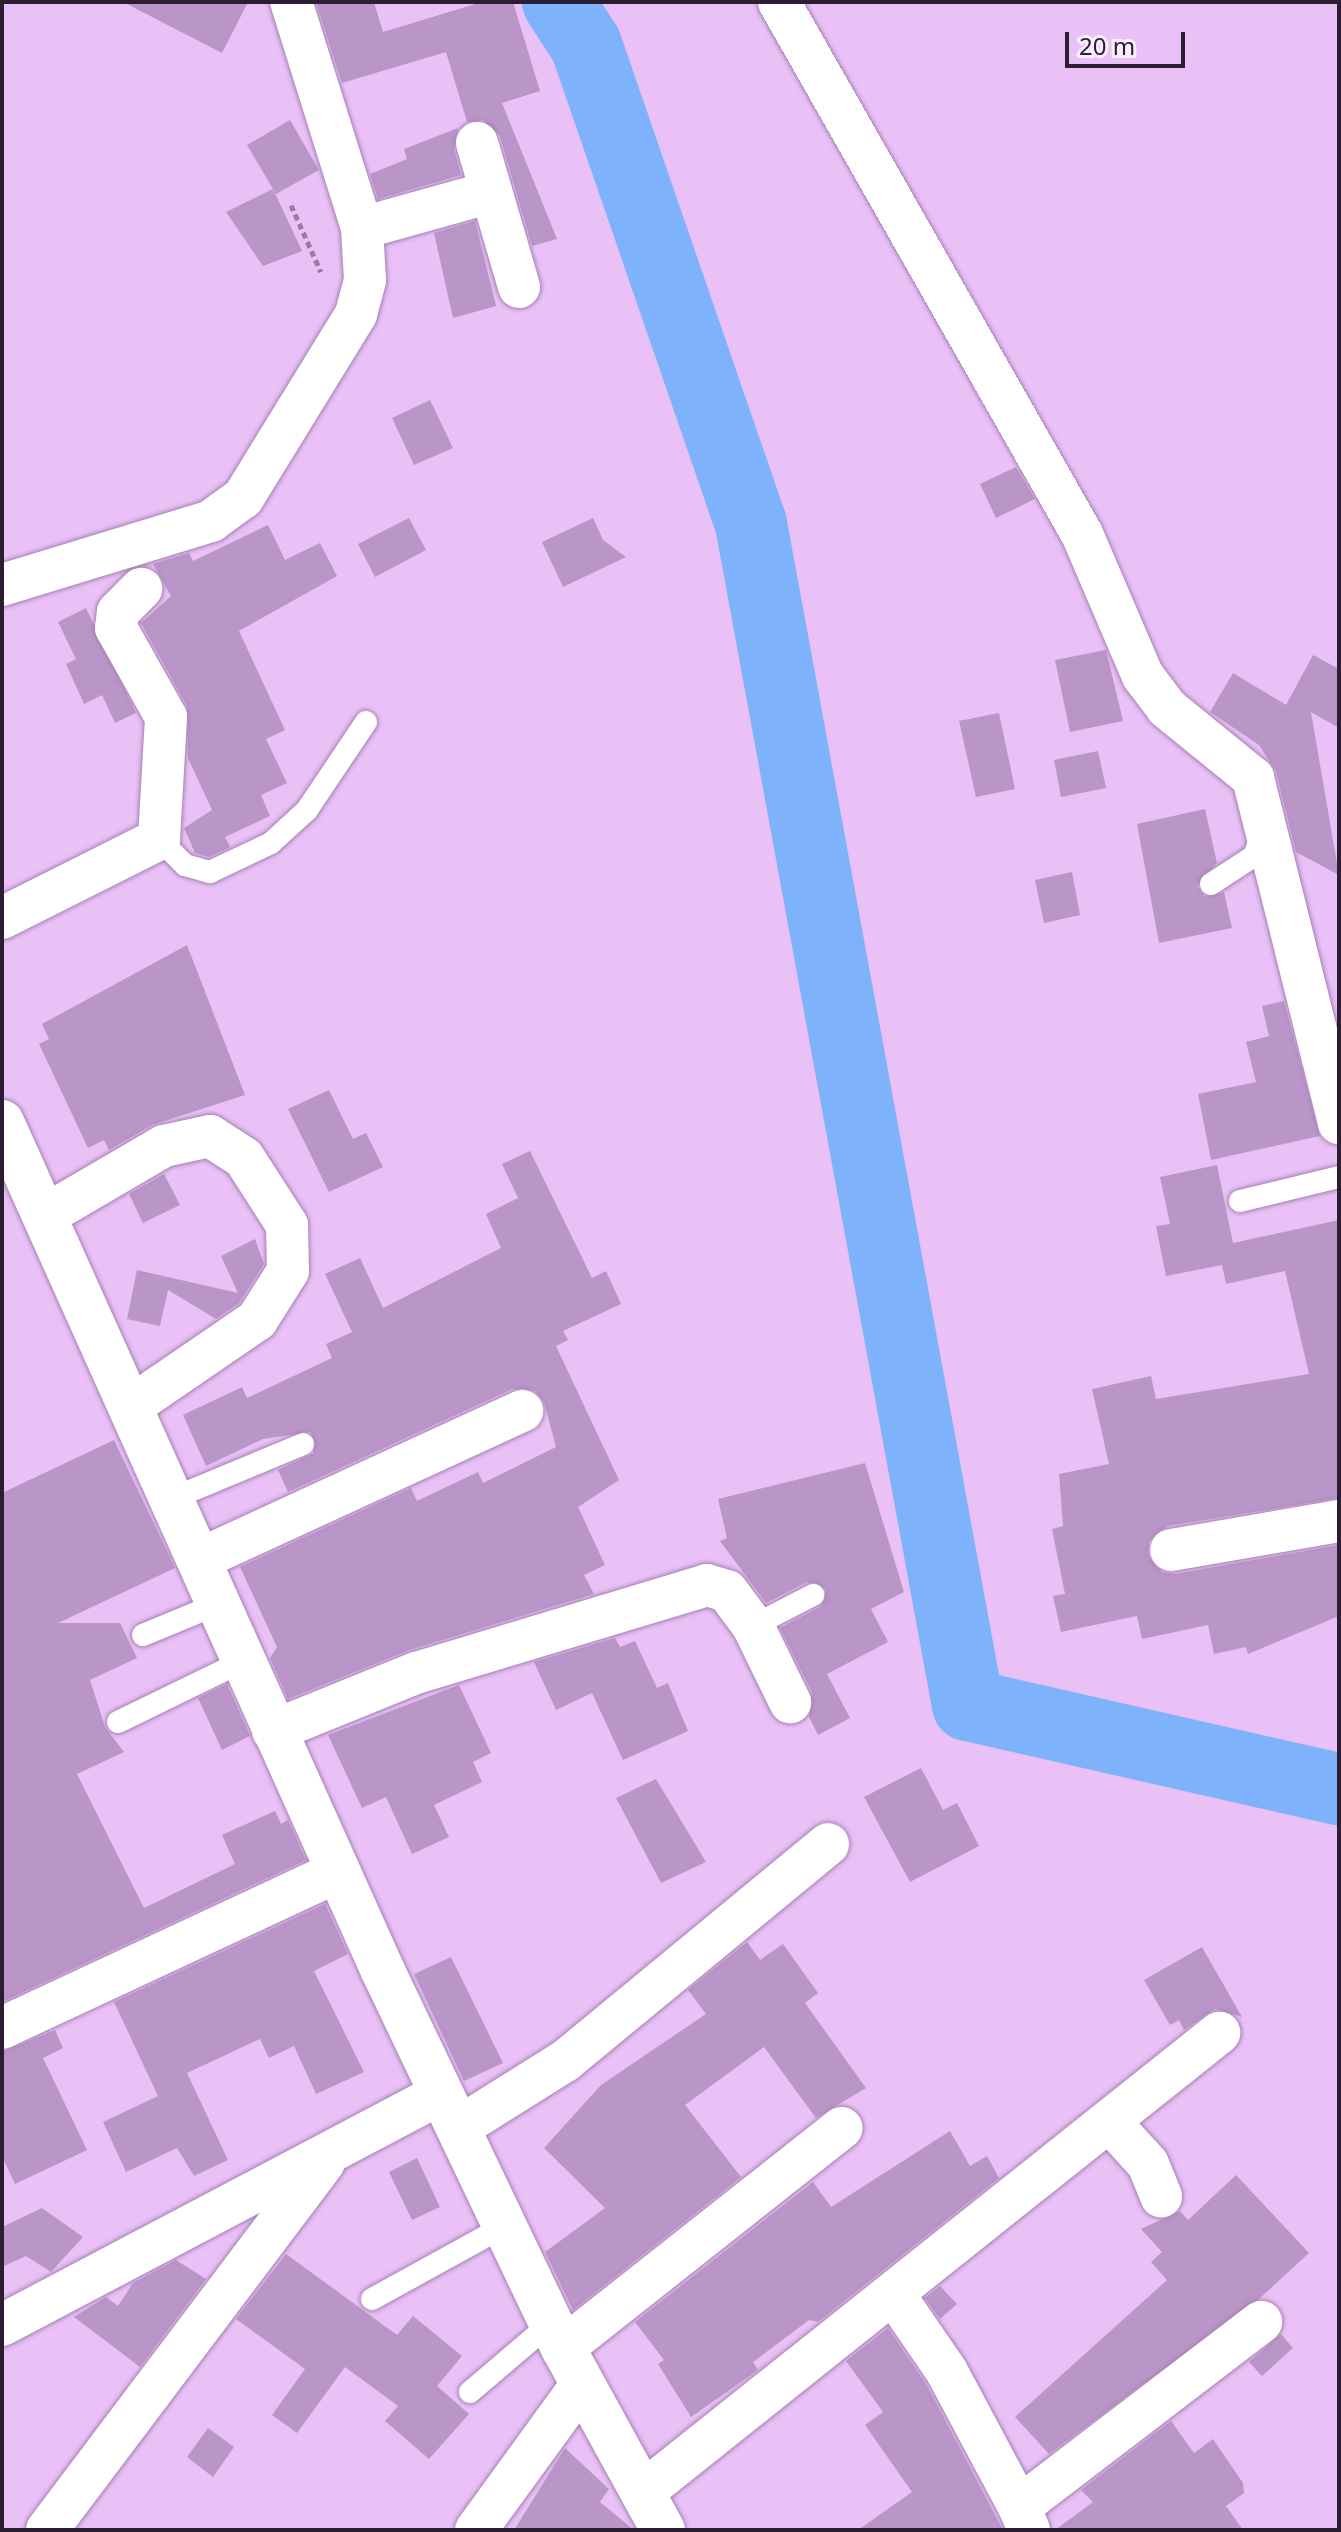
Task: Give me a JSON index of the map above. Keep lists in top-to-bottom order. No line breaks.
{"scale_bar":"20 m"}
